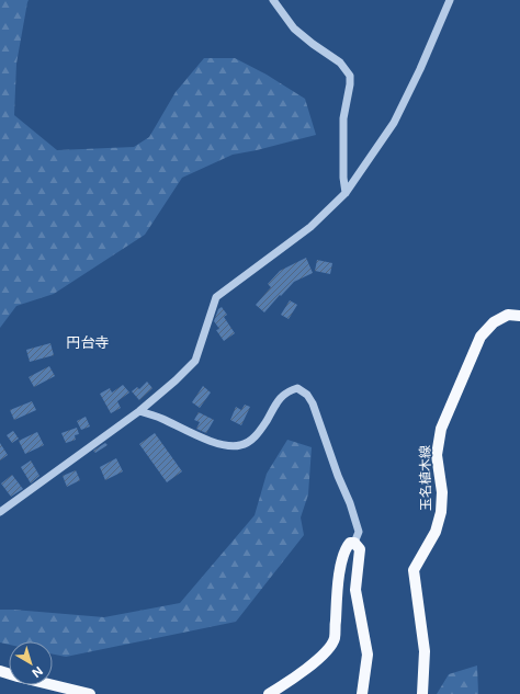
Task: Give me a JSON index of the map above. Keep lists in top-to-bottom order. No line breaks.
{"streets":{"main road":["玉名植木線"]},"districts":["円台寺"],"north":"bottom right"}
